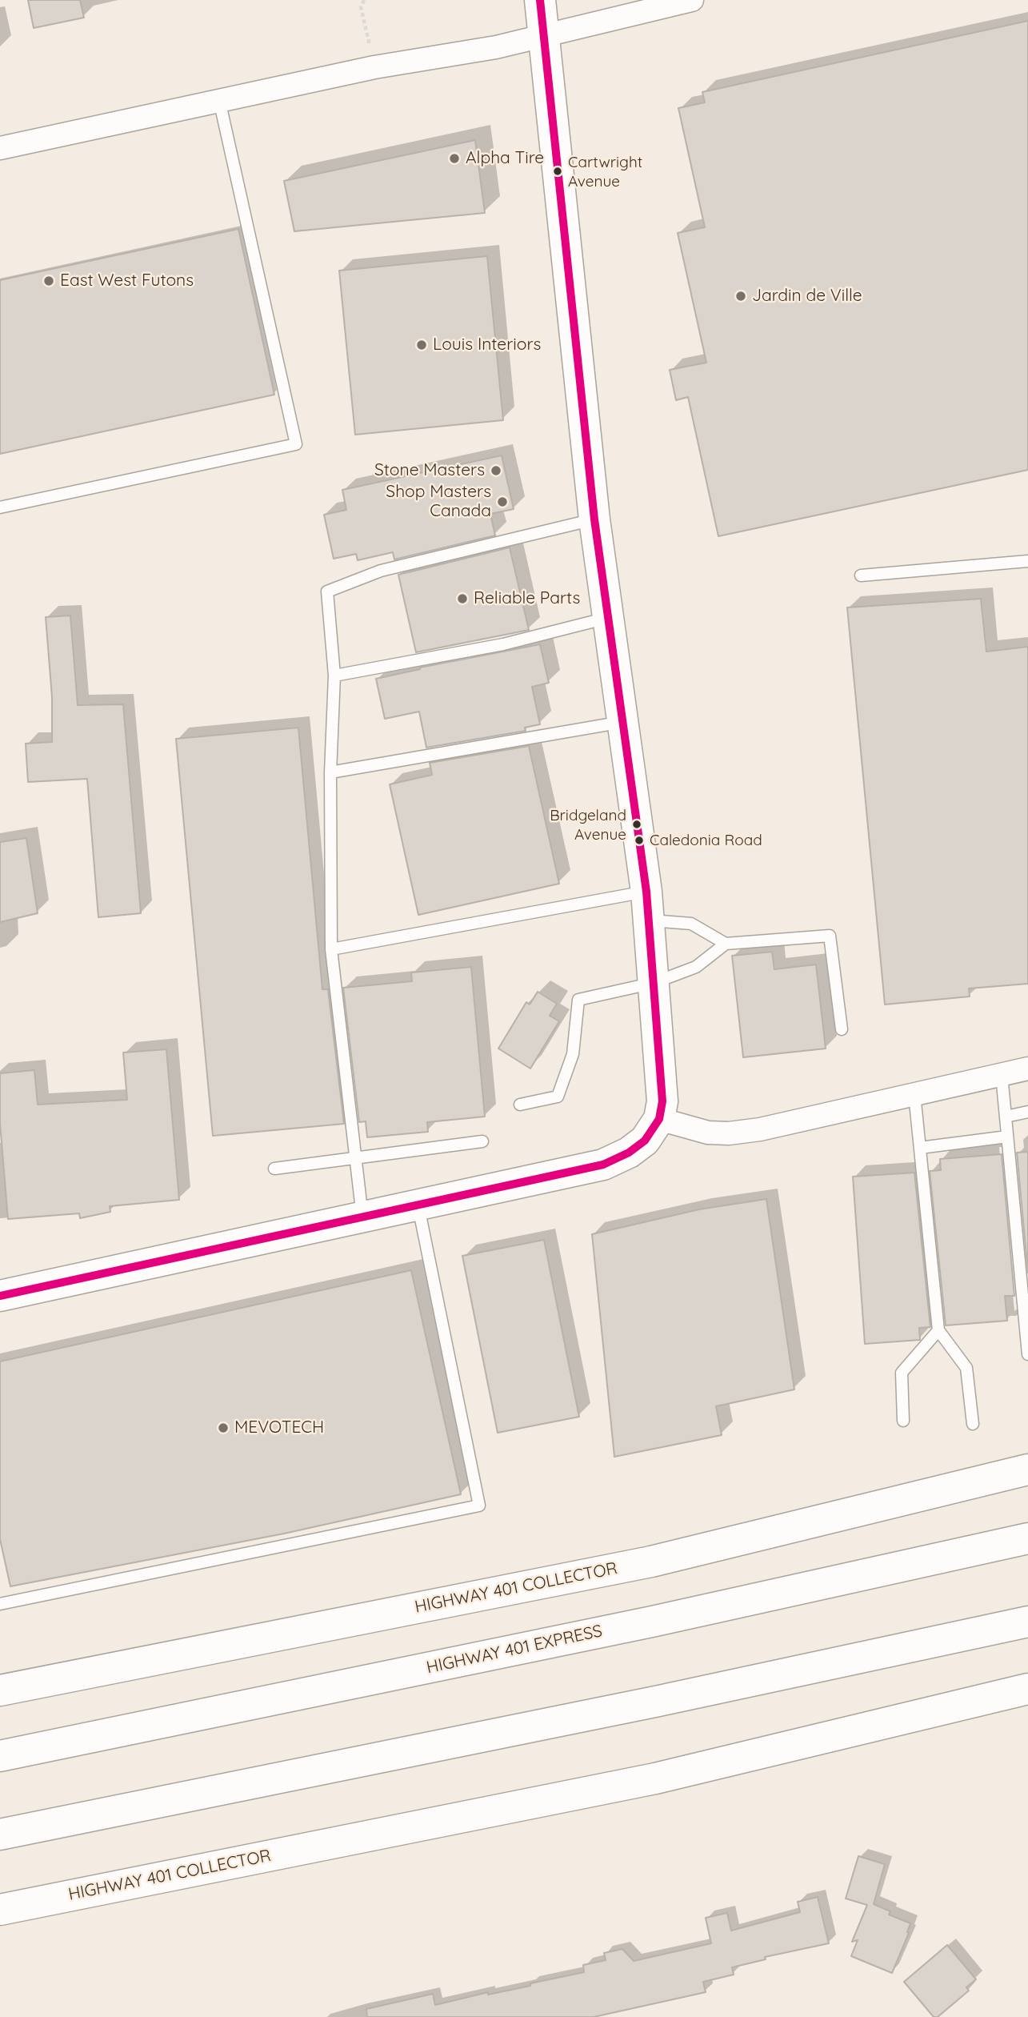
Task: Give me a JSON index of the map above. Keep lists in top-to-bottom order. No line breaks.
{"streets":{"main road":["HIGHWAY 401 COLLECTOR","HIGHWAY 401 EXPRESS"]},"places":["Alpha Tire","Cartwright Avenue","East West Futons","Jardin de Ville","Louis Interiors","Stone Masters","Shop Masters Canada","Reliable Parts","Bridgeland Avenue","Caledonia Road","MEVOTECH"]}
